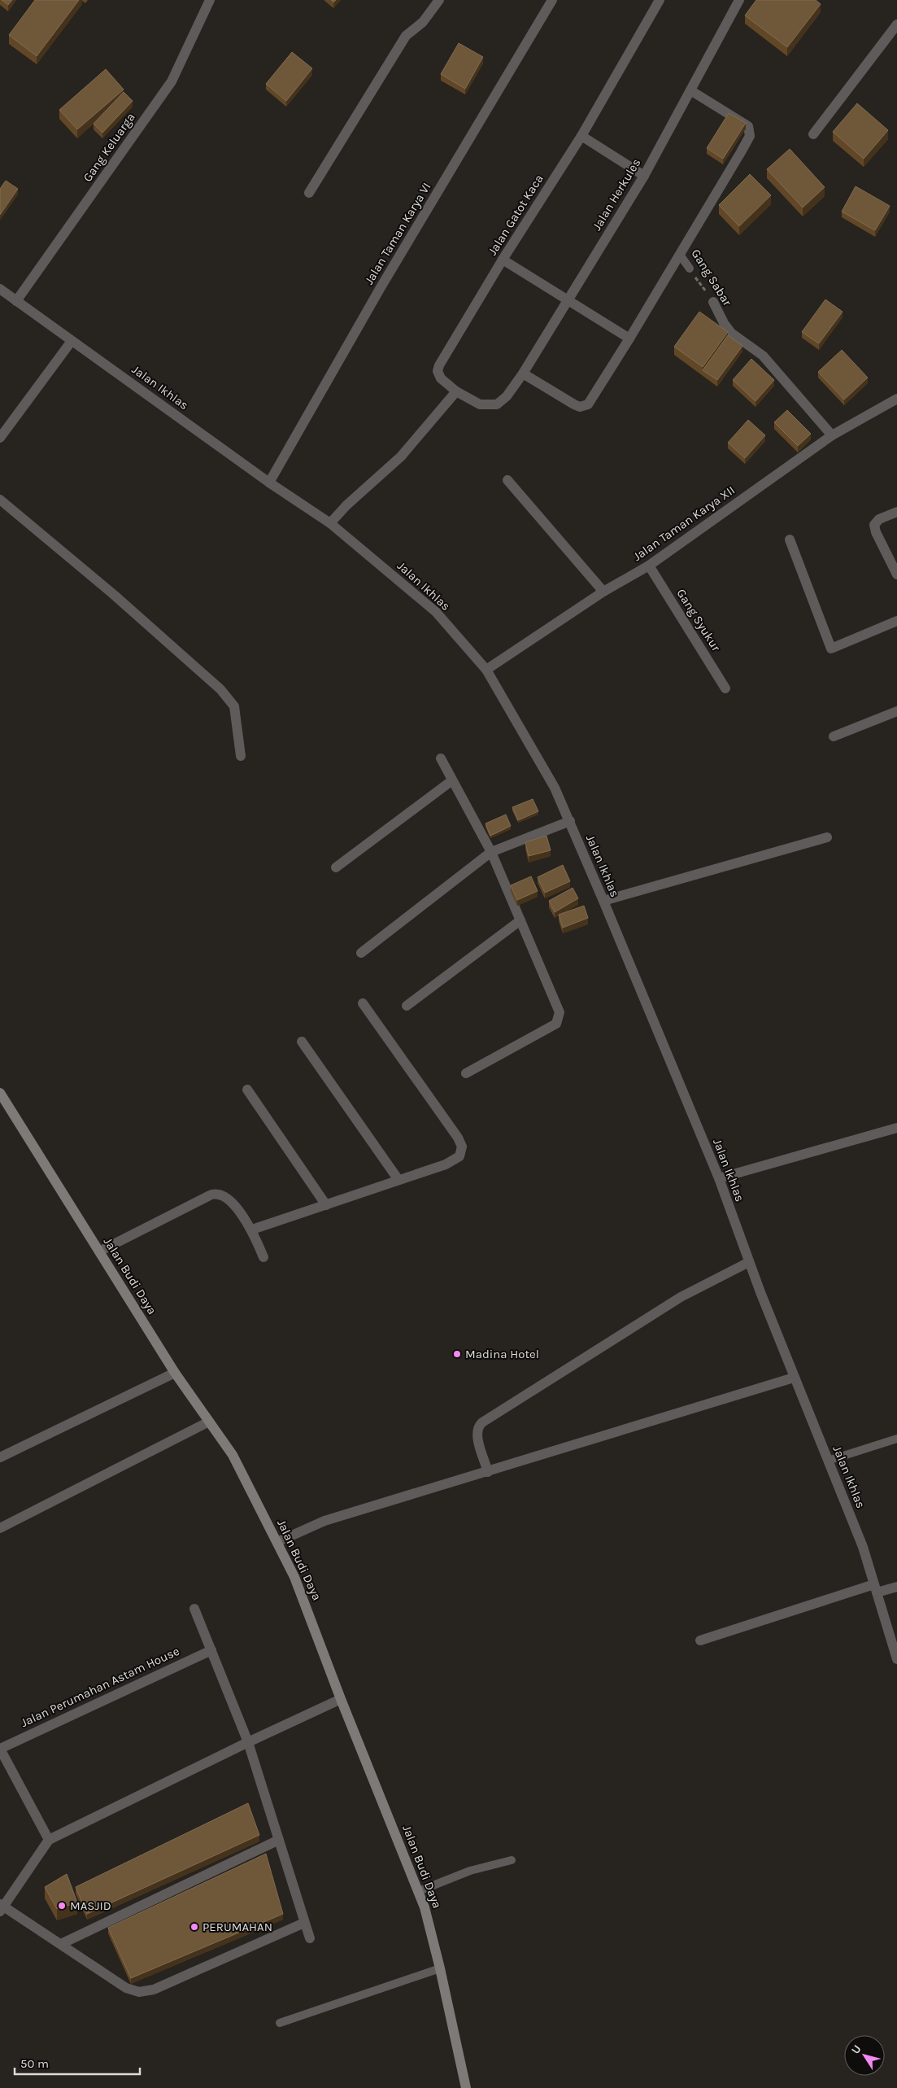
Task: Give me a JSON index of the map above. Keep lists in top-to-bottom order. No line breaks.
{"streets":{"street":["Gang Keluarga","Jalan Herkules","Jalan Gatot Kaca","Jalan Taman Karya VI","Gang Sabar","Jalan Ikhlas","Jalan Taman Karya XII","Gang Syukur","Jalan Budi Daya","Jalan Perumahan Astam House"]},"crossings":[["Gang Keluarga","Jalan Ikhlas"],["Jalan Herkules","Jalan Gatot Kaca"],["Jalan Herkules","Gang Sabar"],["Jalan Taman Karya VI","Jalan Ikhlas"],["Gang Sabar","Jalan Taman Karya XII"],["Jalan Ikhlas","Jalan Taman Karya XII"],["Jalan Taman Karya XII","Gang Syukur"]],"places":["Madina Hotel","MASJID","PERUMAHAN"],"scale_bar":"50 m","north":"top left"}
